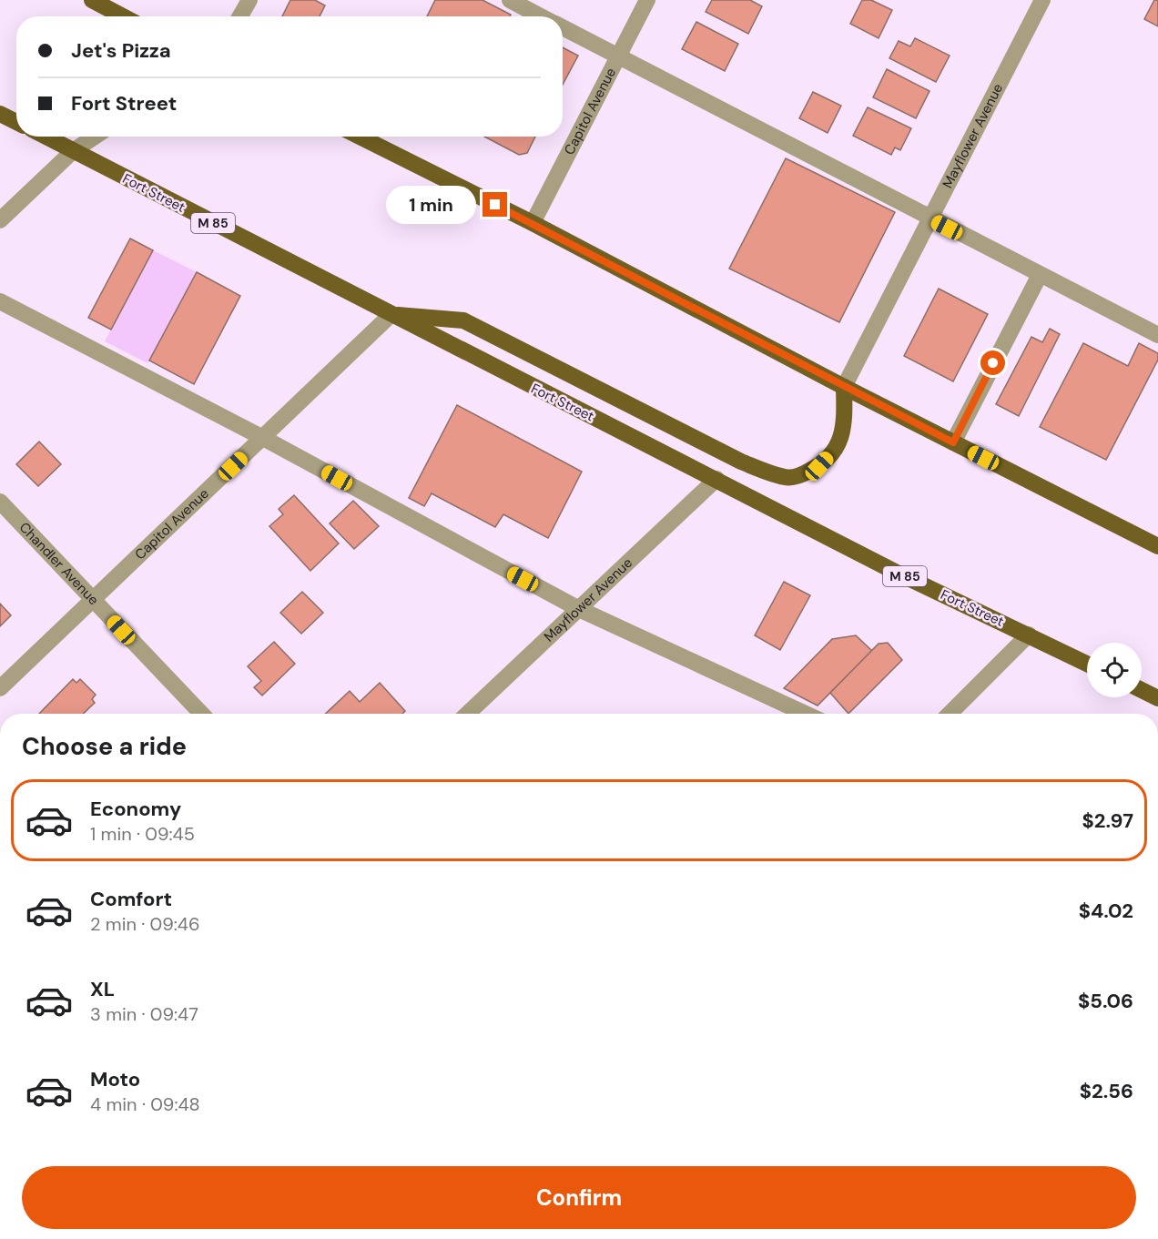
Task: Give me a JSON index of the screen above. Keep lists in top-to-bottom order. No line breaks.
{"streets":{"main road":["Fort Street","M 85"],"street":["Capitol Avenue","Mayflower Avenue","Chandler Avenue"]},"crossings":[["Capitol Avenue","Fort Street"],["Capitol Avenue","Chandler Avenue"],["Mayflower Avenue","Fort Street"]],"page":{"banner":["Jet's Pizza","Fort Street"],"bubble":"1 min","heading":"Choose a ride","list":[{"name":"Economy","note":"1 min · 09:45","value":"$2.97"},{"name":"Comfort","note":"2 min · 09:46","value":"$4.02"},{"name":"XL","note":"3 min · 09:47","value":"$5.06"},{"name":"Moto","note":"4 min · 09:48","value":"$2.56"}],"buttons":"Confirm"}}
